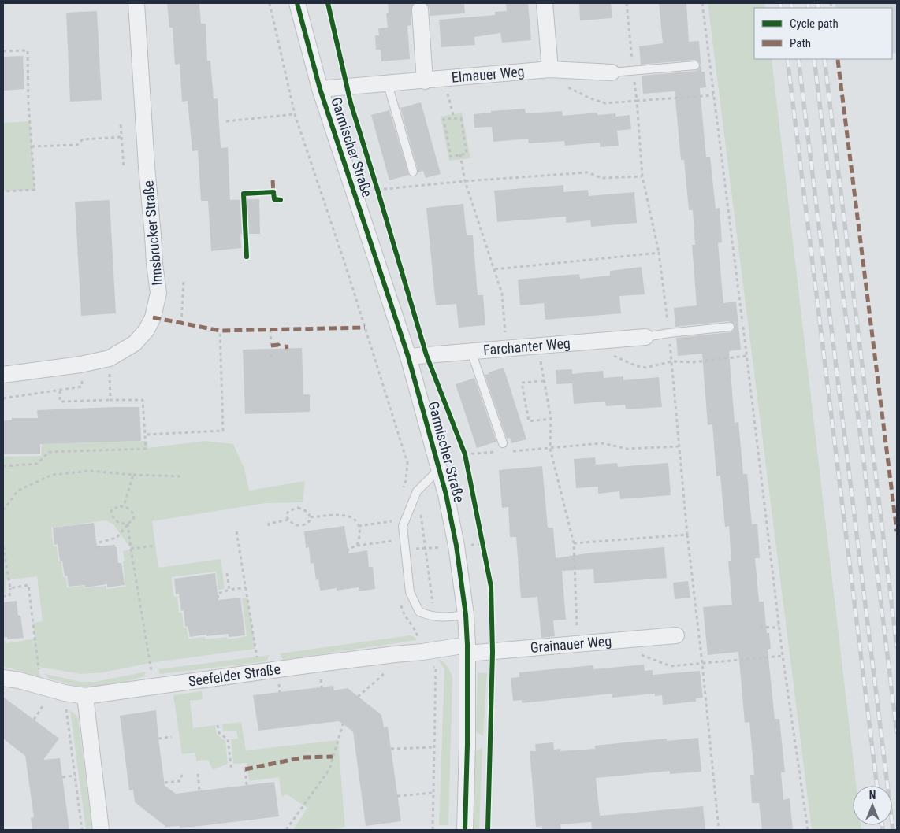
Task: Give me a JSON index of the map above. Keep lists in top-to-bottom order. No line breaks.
{"streets":{"street":["Elmauer Weg","Garmischer Straße","Innsbrucker Straße","Farchanter Weg","Grainauer Weg","Seefelder Straße"]},"crossings":[["Elmauer Weg","Garmischer Straße"],["Garmischer Straße","Farchanter Weg"],["Garmischer Straße","Grainauer Weg"],["Garmischer Straße","Seefelder Straße"],["Grainauer Weg","Seefelder Straße"]],"legend":["Cycle path","Path"],"north":"top"}
